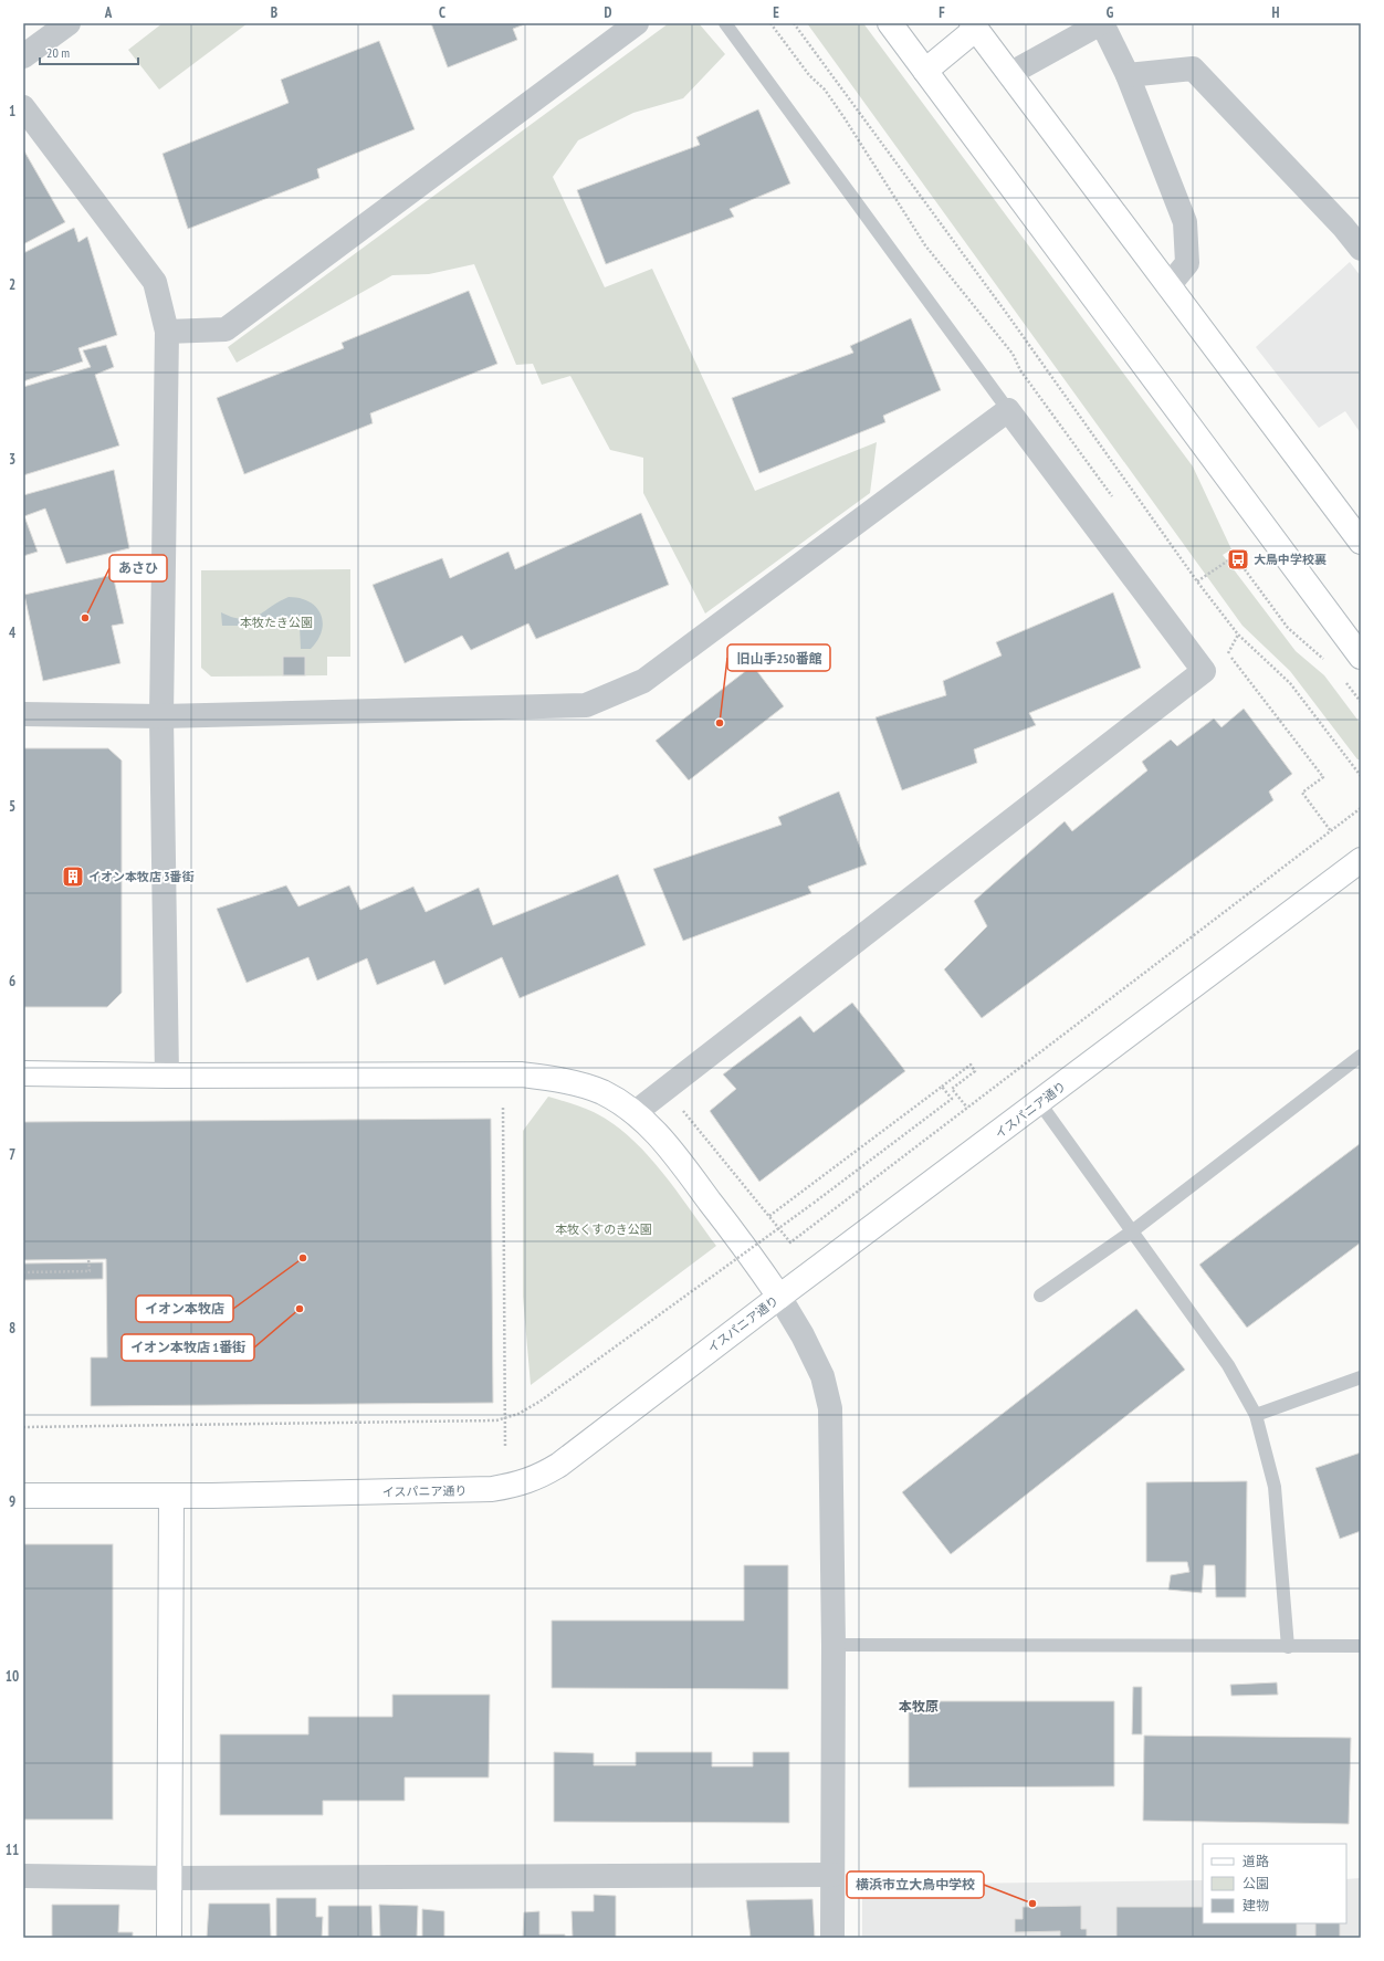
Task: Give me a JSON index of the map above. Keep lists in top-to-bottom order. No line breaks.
{"streets":{"street":["イスパニア通り"]},"districts":["本牧原"],"parks":["本牧たき公園","本牧くすのき公園"],"places":{"bus stop":["大鳥中学校裏"],"other":["あさひ","旧山手250番館","イオン本牧店","イオン本牧店 1番街","横浜市立大鳥中学校"],"building":["イオン本牧店 3番街"]},"legend":["道路","公園","建物"],"scale_bar":"20 m","grid":{"columns":["A","B","C","D","E","F","G","H"],"rows":["1","2","3","4","5","6","7","8","9","10","11"]}}
